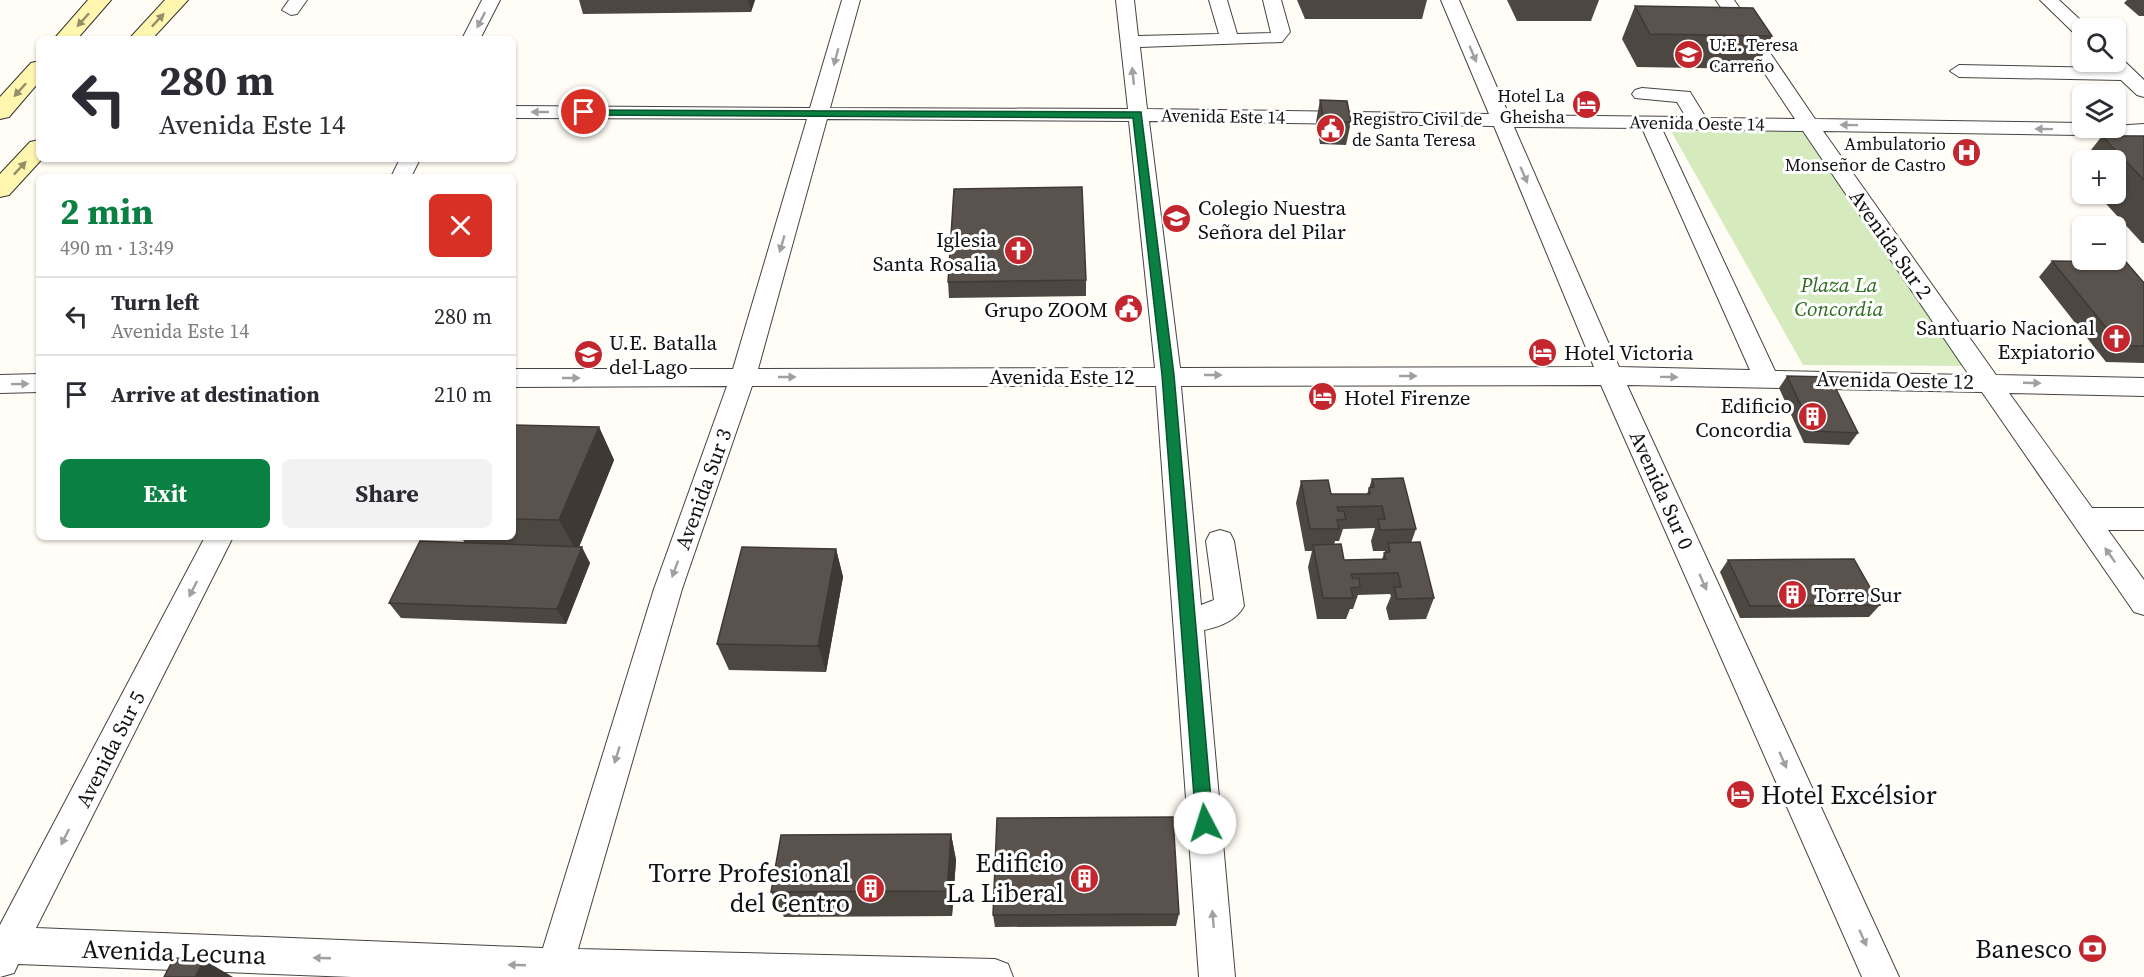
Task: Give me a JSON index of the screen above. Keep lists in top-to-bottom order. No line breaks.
{"streets":{"street":["Avenida Este 14","Avenida Oeste 14","Avenida Sur 2","Avenida Este 12","Avenida Oeste 12","Avenida Sur 3","Avenida Sur 0","Avenida Sur 5","Avenida Lecuna"]},"crossings":[["Avenida Este 14","Avenida Oeste 14"],["Avenida Este 14","Avenida Sur 3"],["Avenida Este 14","Avenida Sur 0"],["Avenida Oeste 14","Avenida Sur 2"],["Avenida Oeste 14","Avenida Sur 0"],["Avenida Sur 2","Avenida Oeste 12"],["Avenida Este 12","Avenida Oeste 12"],["Avenida Este 12","Avenida Sur 3"],["Avenida Este 12","Avenida Sur 0"],["Avenida Oeste 12","Avenida Sur 0"],["Avenida Sur 3","Avenida Lecuna"],["Avenida Sur 5","Avenida Lecuna"]],"one_way":["Avenida Este 12","Avenida Oeste 12","Avenida Sur 3","Avenida Sur 0","Avenida Sur 5","Avenida Lecuna"],"parks":["Plaza La Concordia"],"places":{"school or university":["U.E. Teresa Carreño","Colegio Nuestra Señora del Pilar","U.E. Batalla del Lago"],"hotel":["Hotel La Gheisha","Hotel Victoria","Hotel Firenze","Hotel Excélsior"],"public building":["Registro Civil de de Santa Teresa","Grupo ZOOM"],"hospital":["Ambulatorio Monseñor de Castro"],"church":["Iglesia Santa Rosalia","Santuario Nacional Expiatorio"],"building":["Edificio Concordia","Torre Sur","Edificio La Liberal","Torre Profesional del Centro"],"bank":["Banesco"]},"page":{"map_buttons":["+","−"],"turn":["280 m","Avenida Este 14"],"heading":["2 min","490 m · 13:49"],"list":[{"name":"Turn left","note":"Avenida Este 14","value":"280 m"},{"name":"Arrive at destination","value":"210 m"}],"buttons":["Exit","Share"]}}
